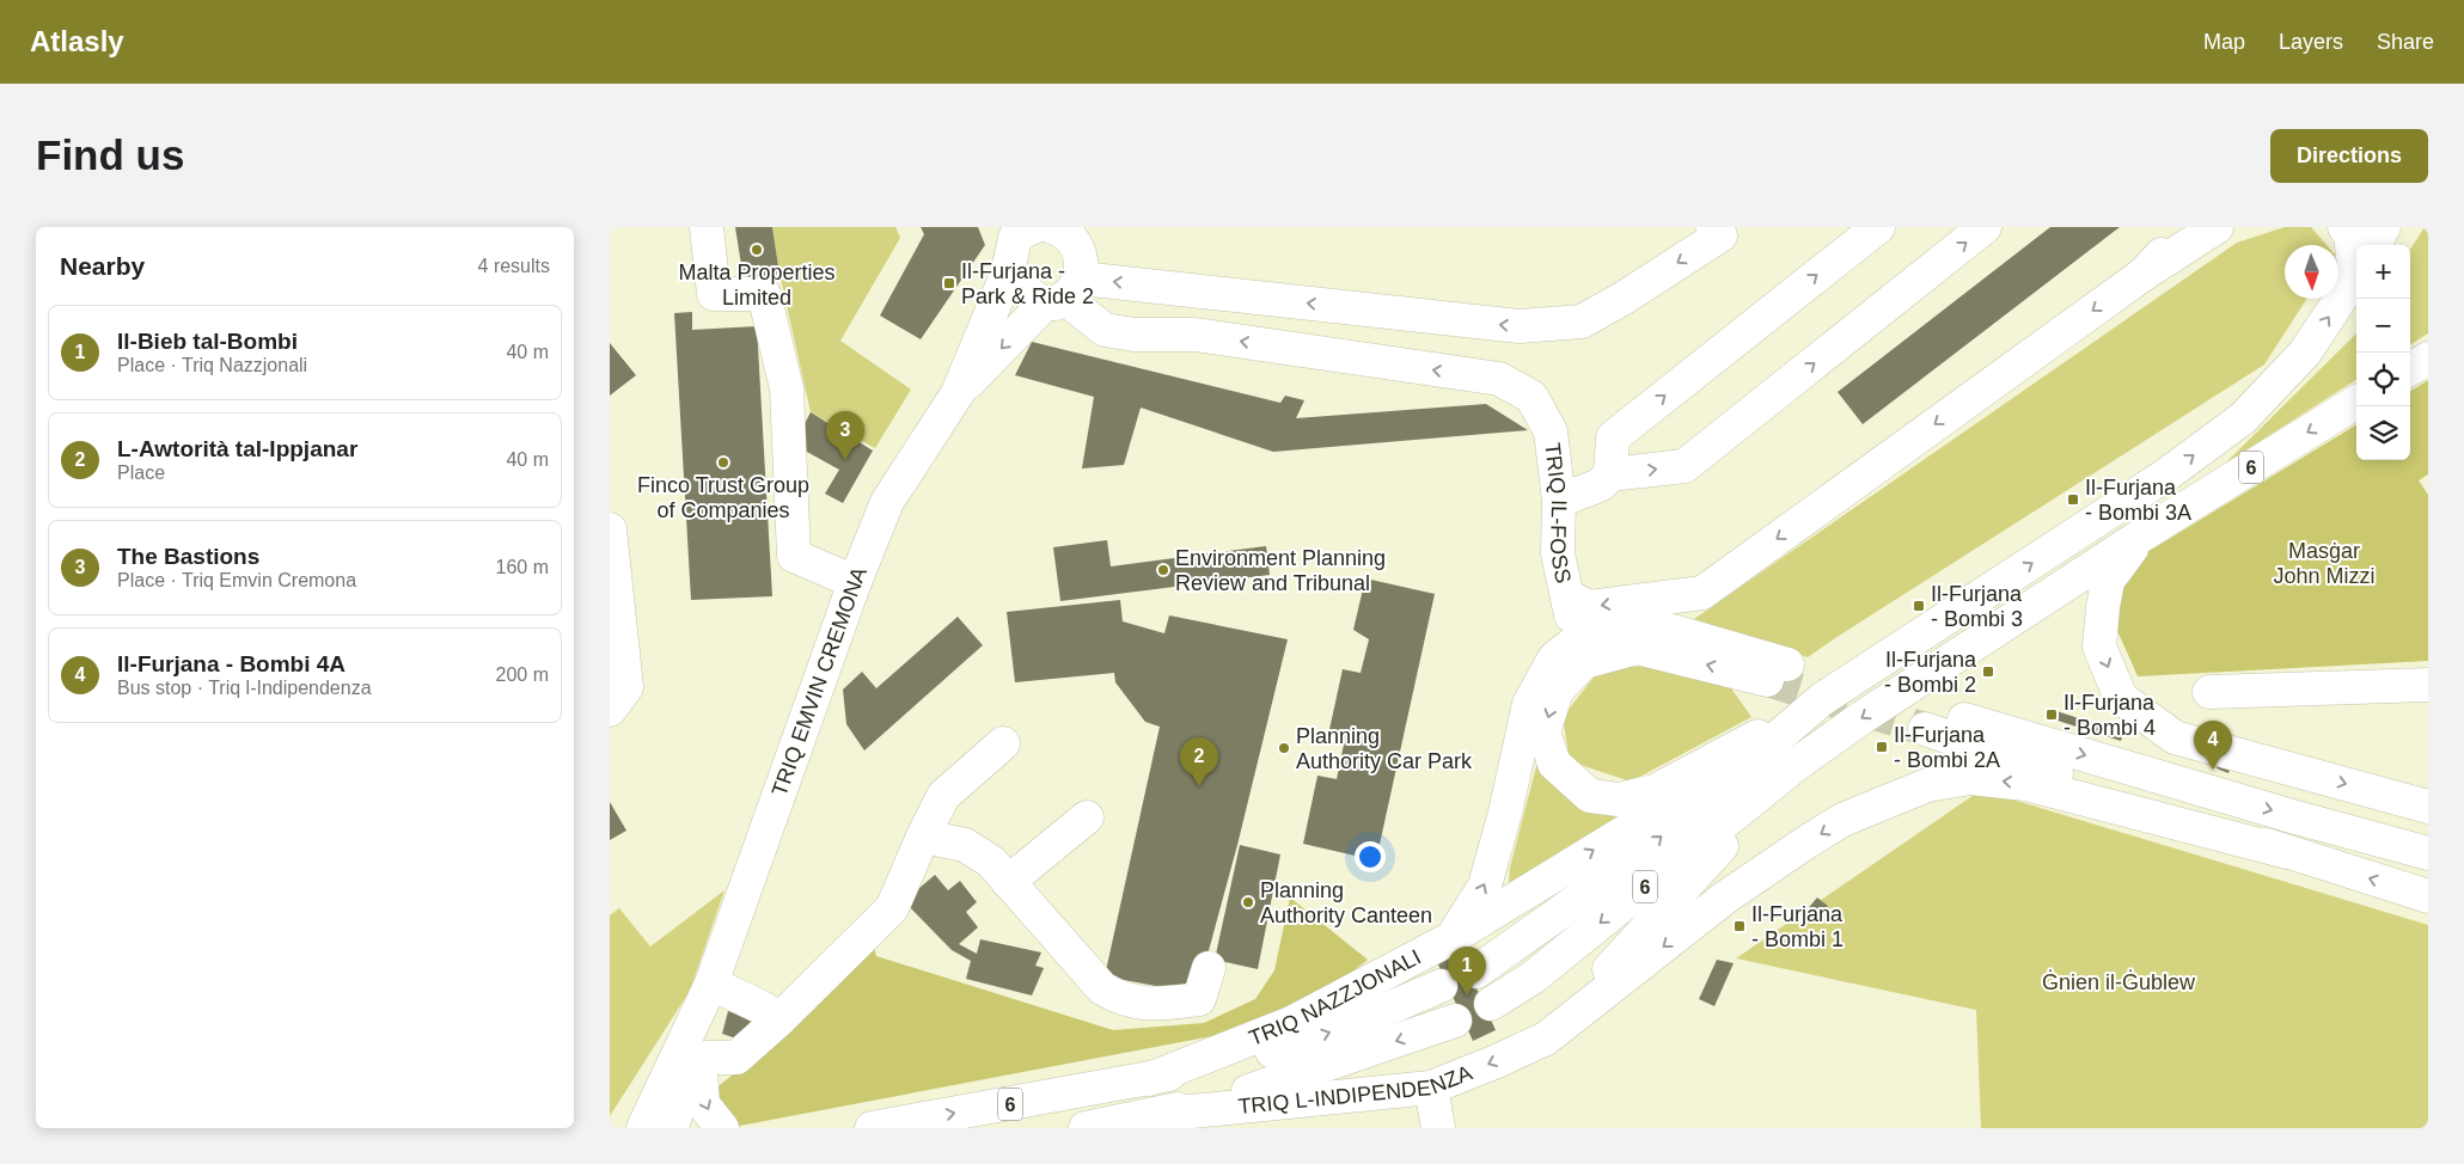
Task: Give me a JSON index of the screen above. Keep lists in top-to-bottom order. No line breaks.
{"streets":{"main road":["6","TRIQ IL-FOSS","TRIQ EMVIN CREMONA","TRIQ NAZZJONALI","TRIQ L-INDIPENDENZA"]},"crossings":[["6","TRIQ NAZZJONALI"],["TRIQ IL-FOSS","TRIQ EMVIN CREMONA"]],"one_way":["TRIQ IL-FOSS"],"parks":["Masġar John Mizzi","Ġnien il-Ġublew"],"places":{"other":["Malta Properties Limited","Finco Trust Group of Companies","Environment Planning Review and Tribunal","Planning Authority Car Park","Planning Authority Canteen"],"transit":["Il-Furjana - Park & Ride 2","Il-Furjana - Bombi 3A","Il-Furjana - Bombi 3","Il-Furjana - Bombi 2","Il-Furjana - Bombi 4","Il-Furjana - Bombi 2A","Il-Furjana - Bombi 1"]},"north":"bottom","page":{"header":"Atlasly","nav":["Map","Layers","Share"],"buttons":"Directions","title":"Find us","heading":["Nearby","4 results"],"map_buttons":["+","−"],"list":[{"mark":"1","name":"Il-Bieb tal-Bombi","note":"Place · Triq Nazzjonali","value":"40 m"},{"mark":"2","name":"L-Awtorità tal-Ippjanar","note":"Place","value":"40 m"},{"mark":"3","name":"The Bastions","note":"Place · Triq Emvin Cremona","value":"160 m"},{"mark":"4","name":"Il-Furjana - Bombi 4A","note":"Bus stop · Triq l-Indipendenza","value":"200 m"}],"pins":["3","4","2","1"]}}
